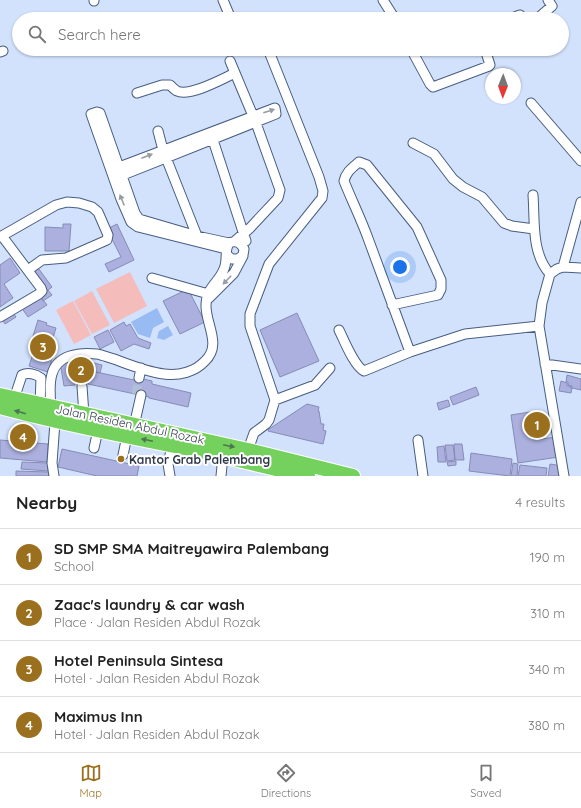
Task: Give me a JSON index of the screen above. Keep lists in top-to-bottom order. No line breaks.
{"streets":{"highway":["Jalan Residen Abdul Rozak"]},"places":["Kantor Grab Palembang"],"north":"bottom","page":{"search":"Search here","pins":["3","2","1","4"],"heading":["Nearby","4 results"],"list":[{"mark":"1","name":"SD SMP SMA Maitreyawira Palembang","note":"School","value":"190 m"},{"mark":"2","name":"Zaac's laundry & car wash","note":"Place · Jalan Residen Abdul Rozak","value":"310 m"},{"mark":"3","name":"Hotel Peninsula Sintesa","note":"Hotel · Jalan Residen Abdul Rozak","value":"340 m"},{"mark":"4","name":"Maximus Inn","note":"Hotel · Jalan Residen Abdul Rozak","value":"380 m"}],"nav":["Map","Directions","Saved"]}}
